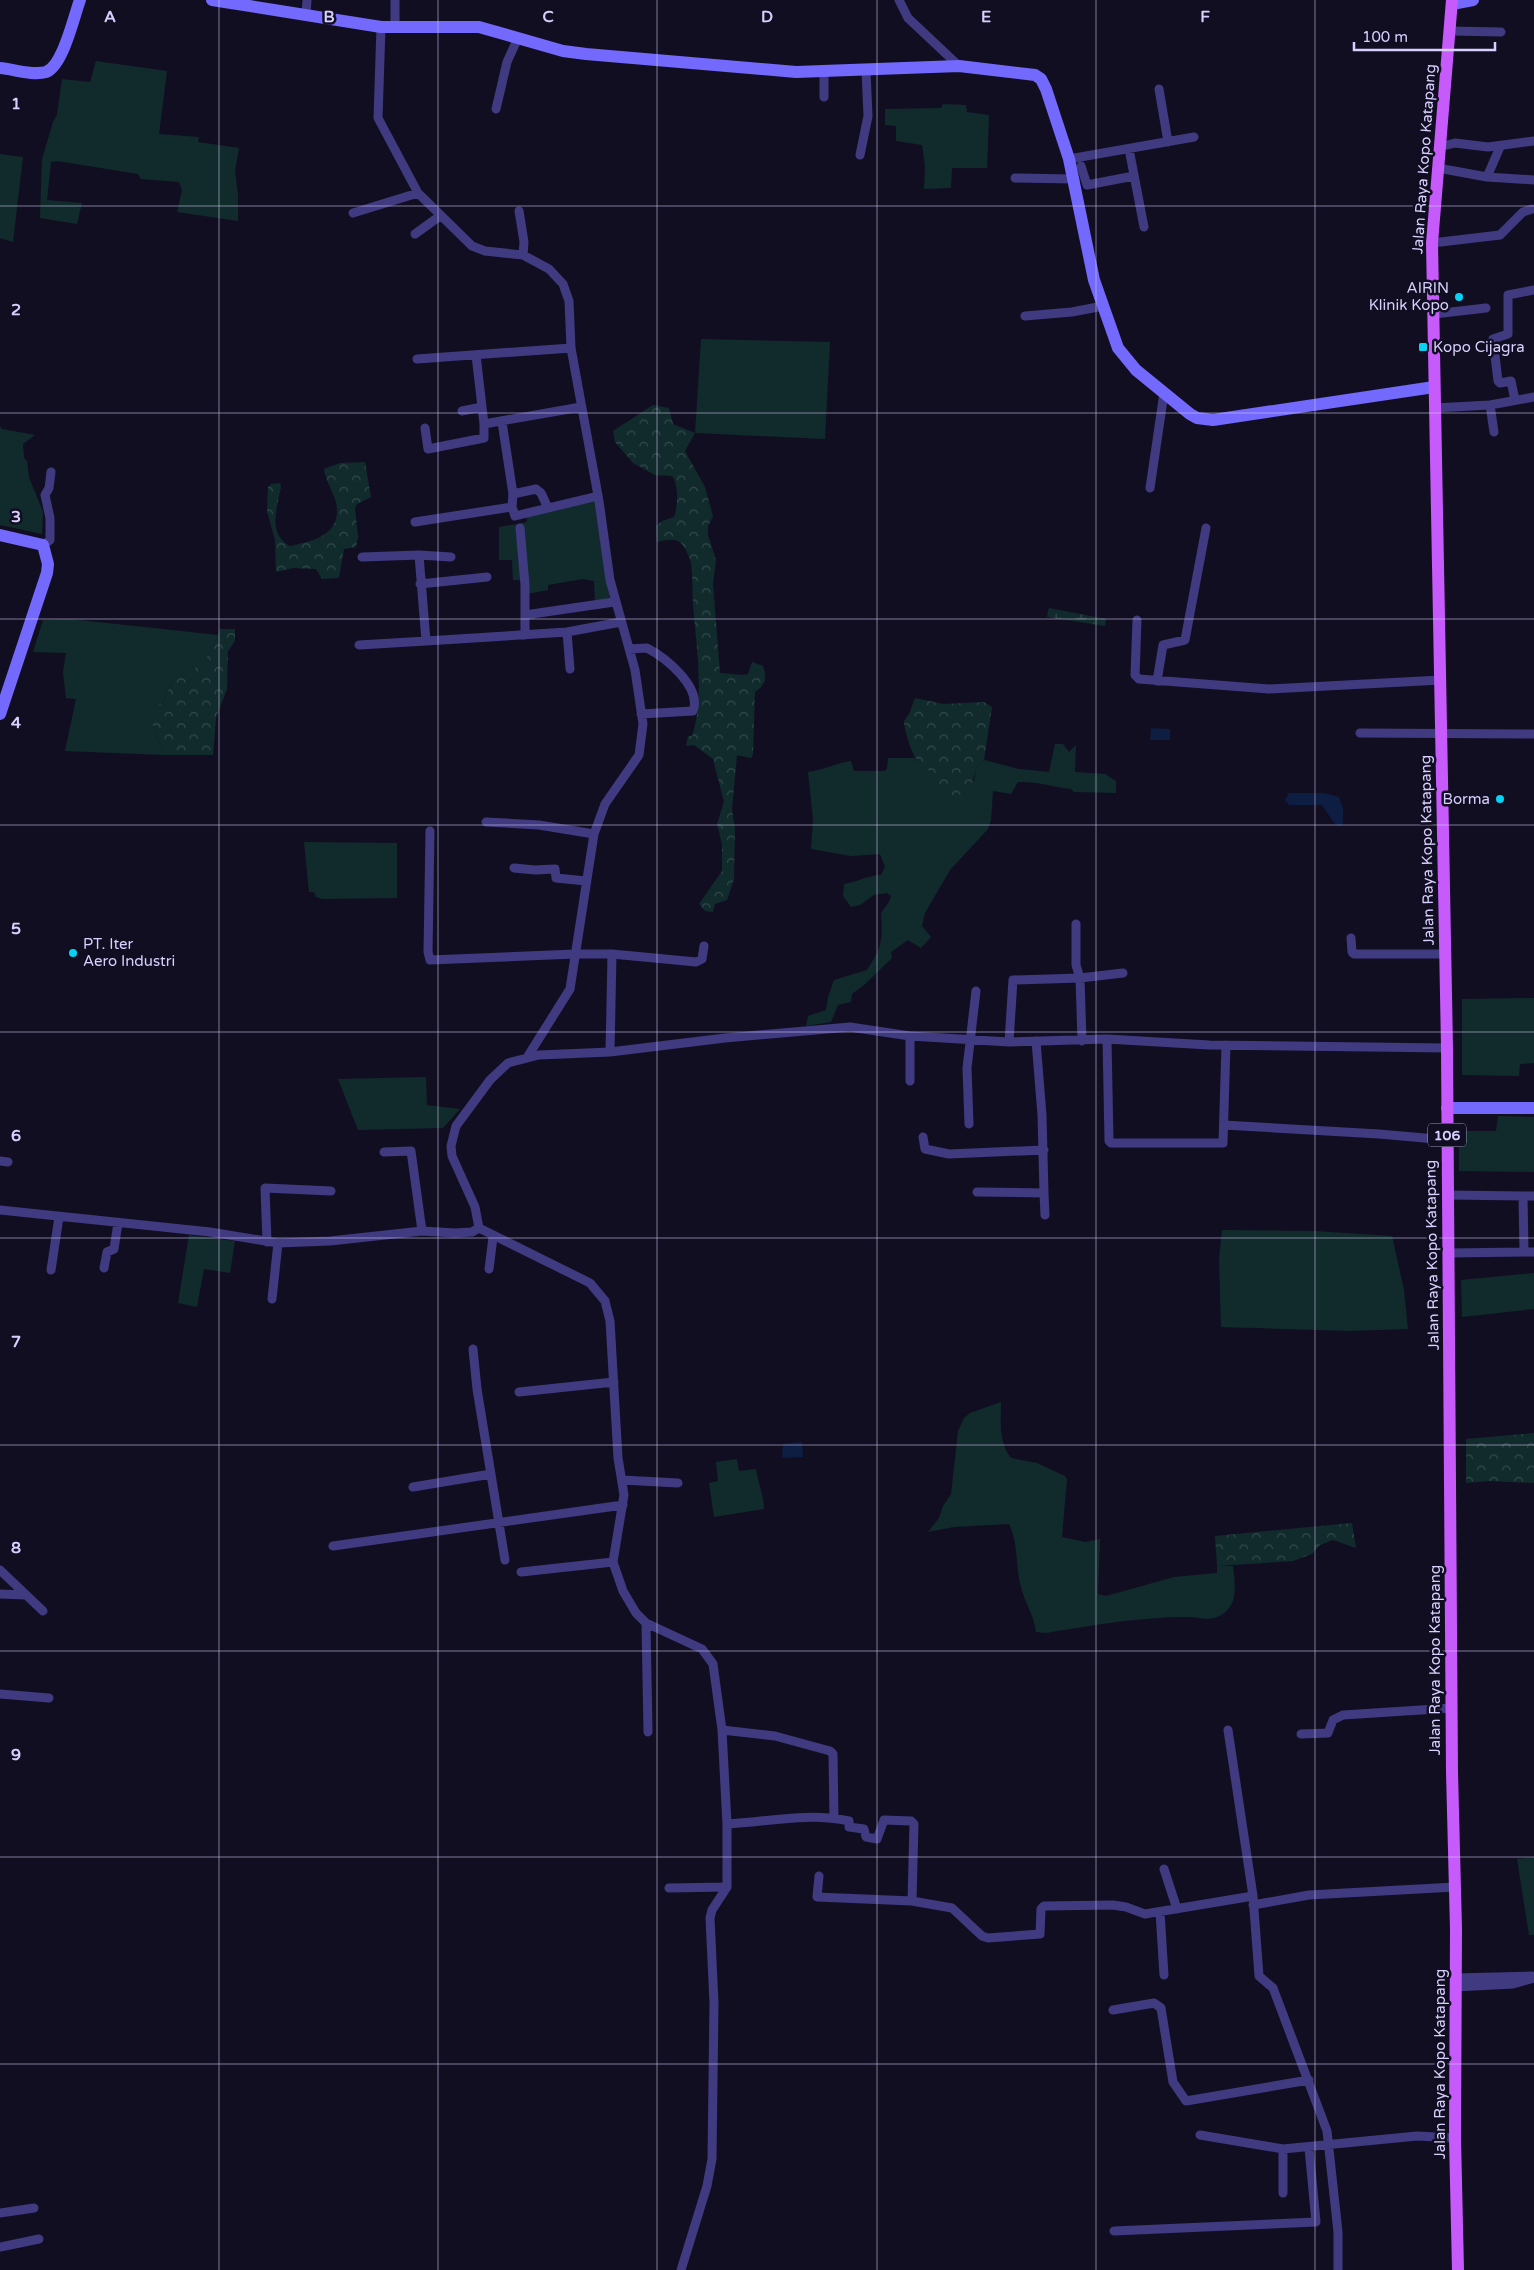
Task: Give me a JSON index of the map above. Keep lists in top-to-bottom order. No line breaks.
{"streets":{"main road":["Jalan Raya Kopo Katapang","106"]},"places":{"other":["AIRIN Klinik Kopo","Borma","PT. Iter Aero Industri"],"transit":["Kopo Cijagra"]},"scale_bar":"100 m","grid":{"columns":["A","B","C","D","E","F"],"rows":["1","2","3","4","5","6","7","8","9"]}}
